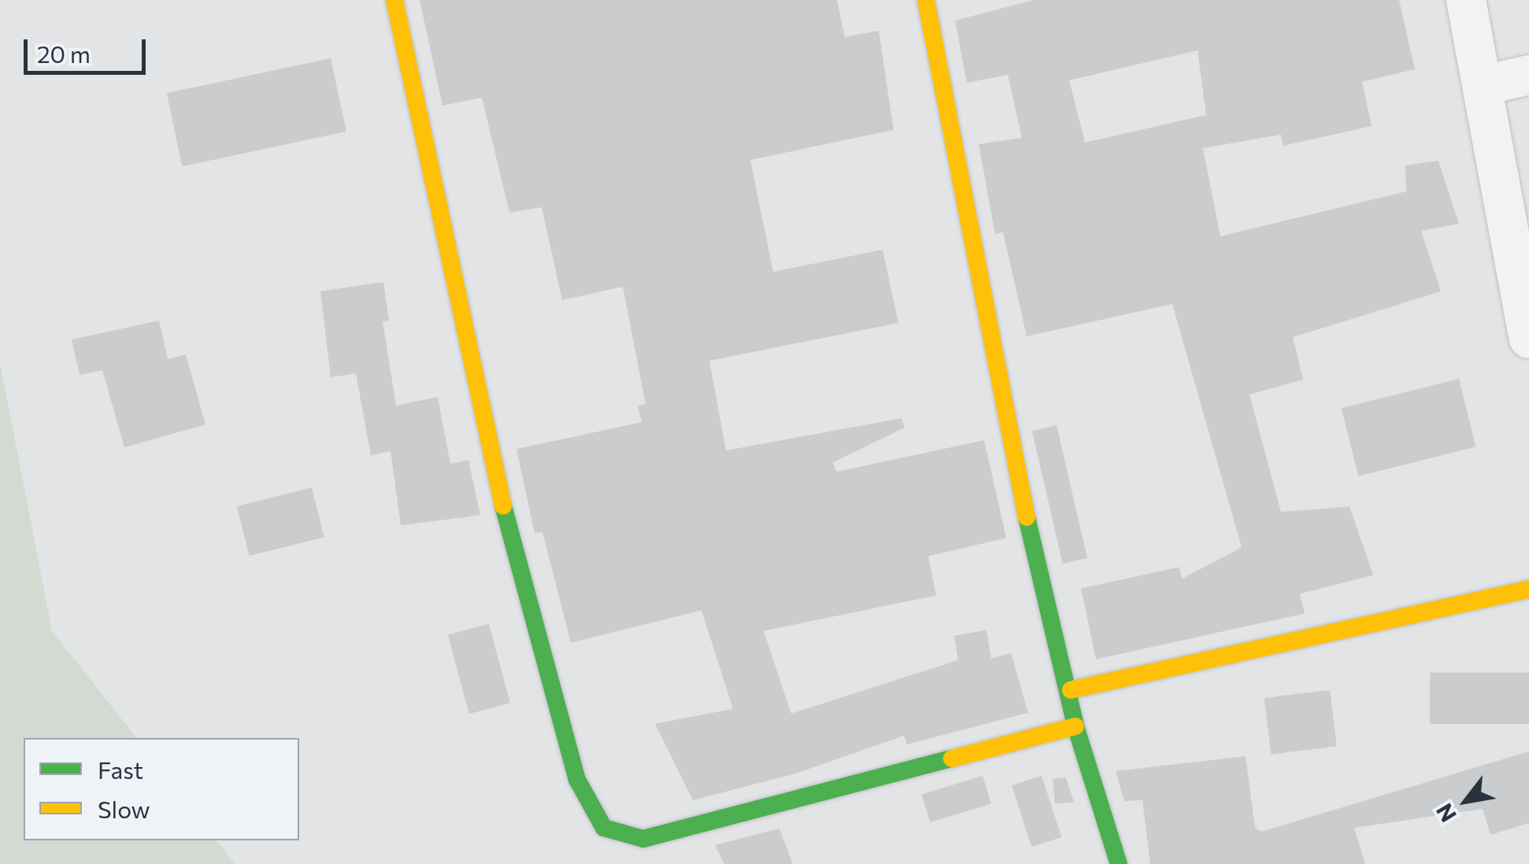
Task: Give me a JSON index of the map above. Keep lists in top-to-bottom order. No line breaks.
{"legend":["Fast","Slow"],"scale_bar":"20 m","north":"bottom left"}
